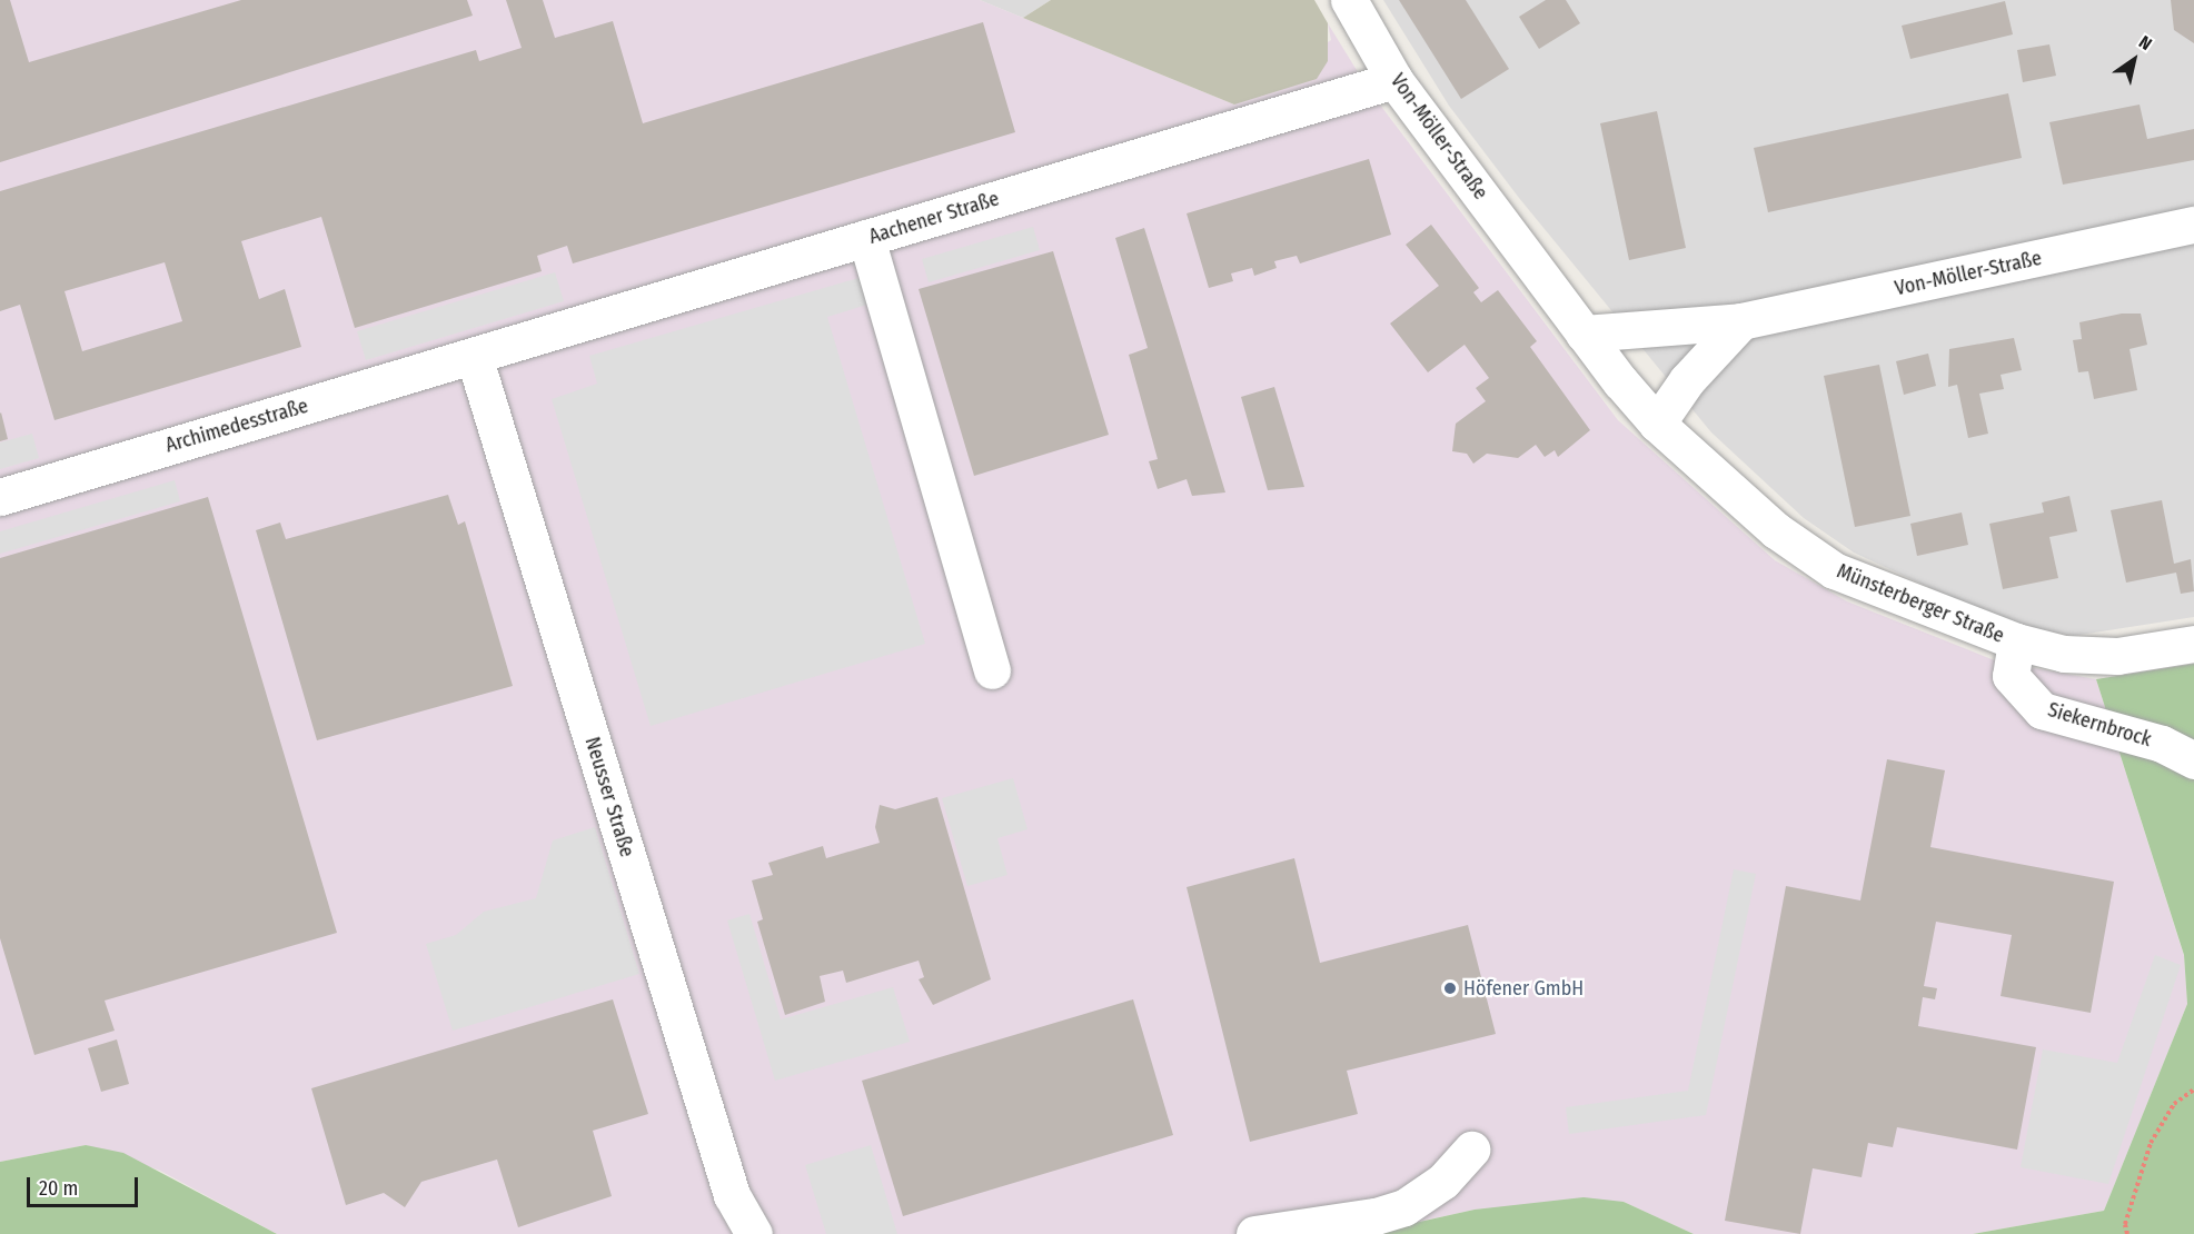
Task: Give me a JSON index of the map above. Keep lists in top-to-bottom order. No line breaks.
{"streets":{"street":["Von-Möller-Straße","Aachener Straße","Archimedesstraße","Münsterberger Straße","Siekernbrock","Neusser Straße"]},"crossings":[["Von-Möller-Straße","Aachener Straße"],["Von-Möller-Straße","Münsterberger Straße"],["Aachener Straße","Archimedesstraße"],["Aachener Straße","Neusser Straße"],["Archimedesstraße","Neusser Straße"],["Münsterberger Straße","Siekernbrock"]],"places":["Höfener GmbH"],"scale_bar":"20 m","north":"top right"}
